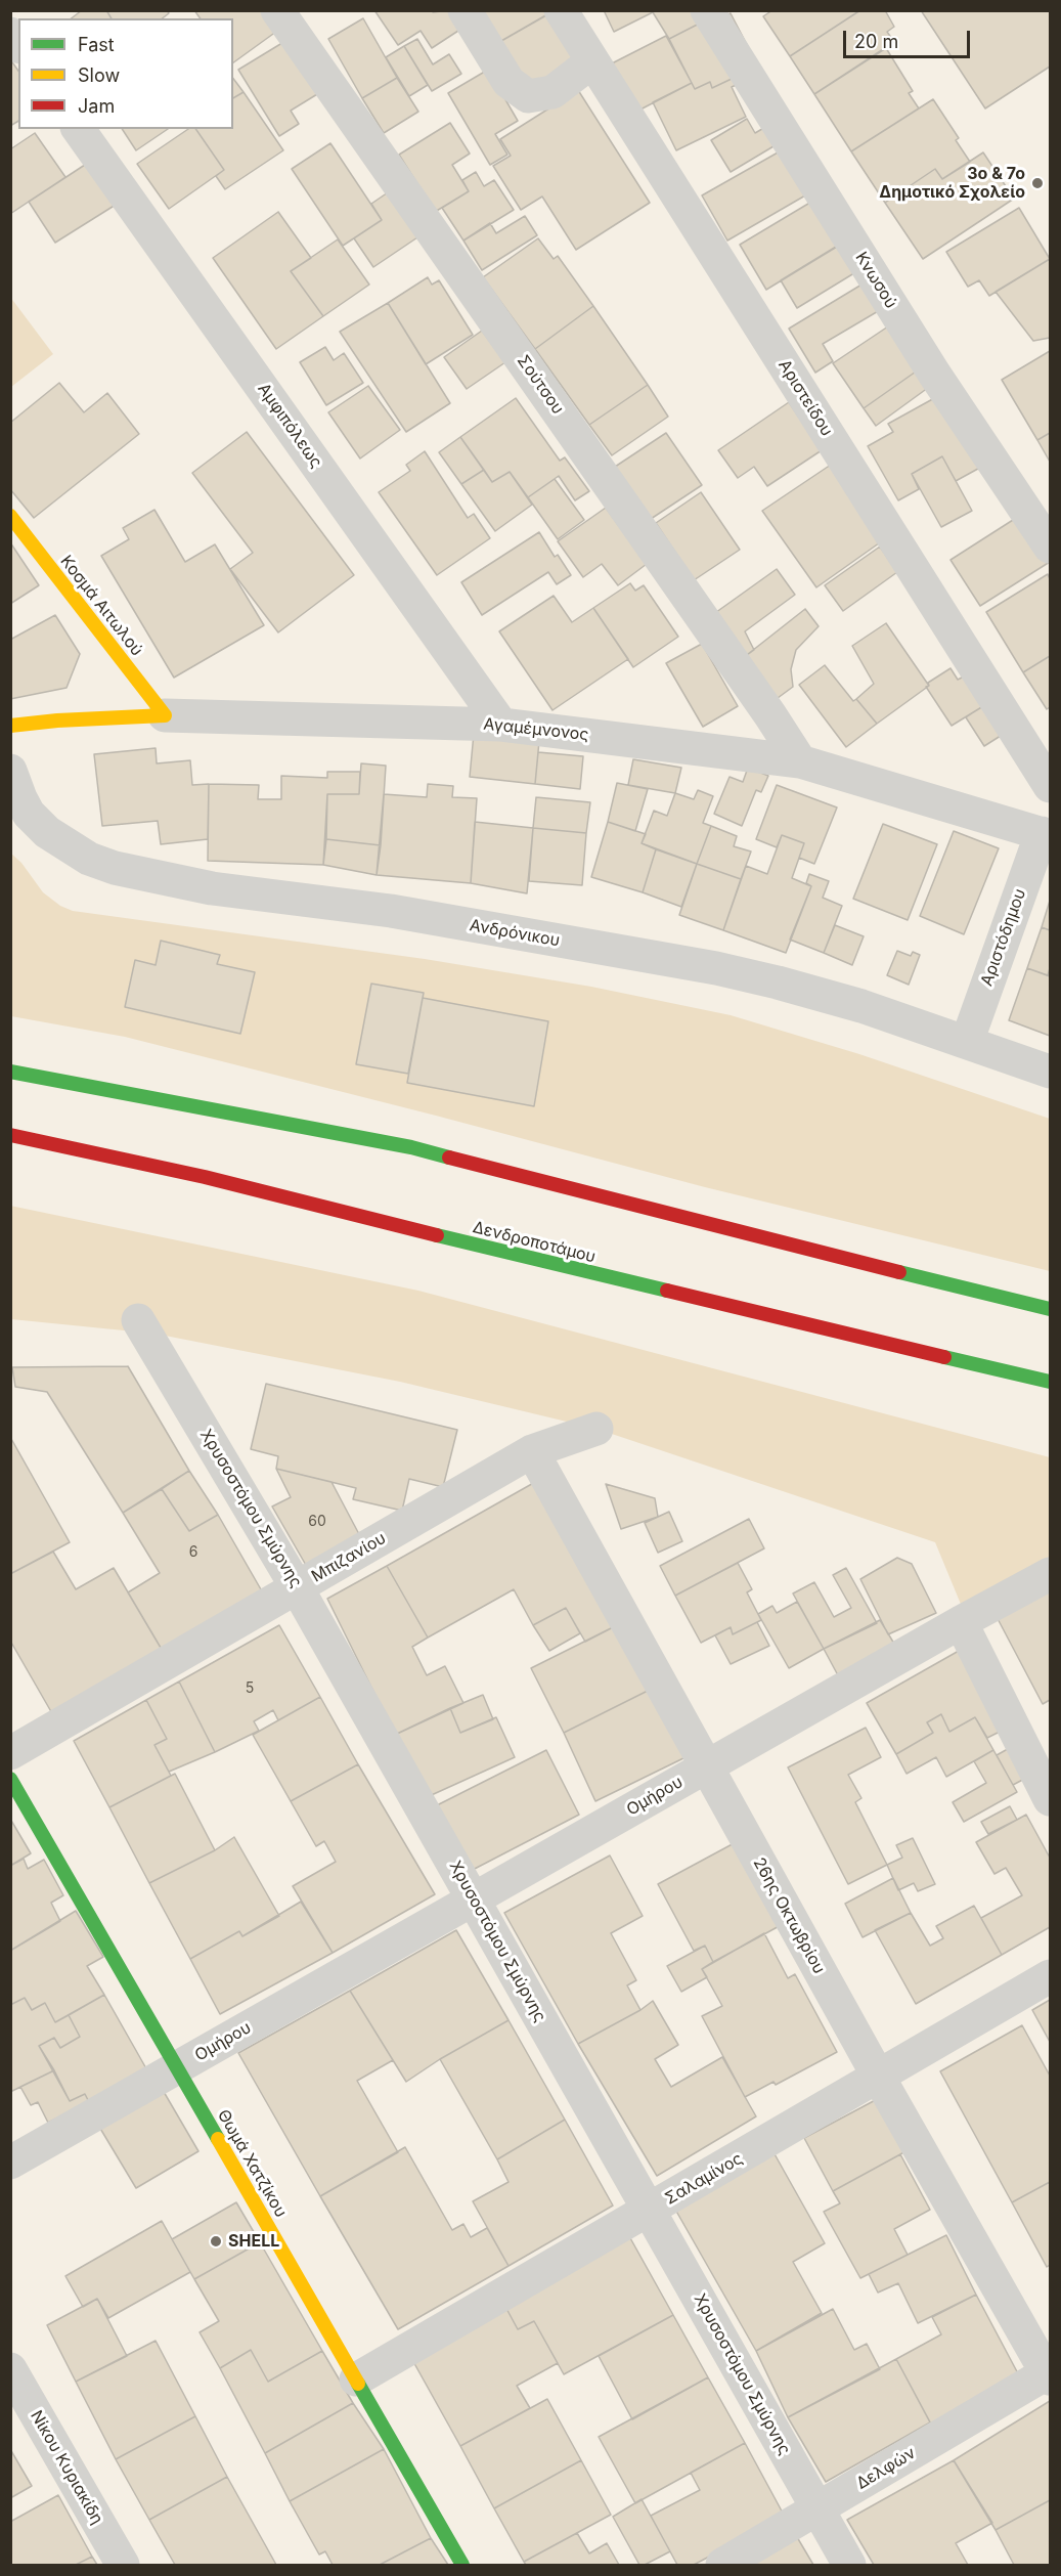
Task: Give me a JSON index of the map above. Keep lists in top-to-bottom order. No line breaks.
{"streets":{"main road":["Κοσμά Αιτωλού","Αγαμέμνονος","Δενδροποτάμου","Θωμά Χατζίκου"],"street":["Κνωσού","Σούτσου","Αριστείδου","Αμφιπόλεως","Ανδρόνικου","Αριστόδημου","Χρυσοστόμου Σμύρνης","Μπιζανίου","Ομήρου","26ης Οκτωβρίου","Σαλαμίνος","Νίκου Κυριακίδη","Δελφών"]},"crossings":[["Σούτσου","Αγαμέμνονος"],["Αμφιπόλεως","Αγαμέμνονος"],["Κοσμά Αιτωλού","Αγαμέμνονος"],["Αγαμέμνονος","Αριστόδημου"],["Ανδρόνικου","Αριστόδημου"],["Χρυσοστόμου Σμύρνης","Μπιζανίου"],["Χρυσοστόμου Σμύρνης","Ομήρου"],["Χρυσοστόμου Σμύρνης","Σαλαμίνος"],["Χρυσοστόμου Σμύρνης","Δελφών"],["Μπιζανίου","26ης Οκτωβρίου"],["Ομήρου","26ης Οκτωβρίου"],["Ομήρου","Θωμά Χατζίκου"],["26ης Οκτωβρίου","Σαλαμίνος"],["26ης Οκτωβρίου","Δελφών"],["Θωμά Χατζίκου","Σαλαμίνος"]],"places":["3ο & 7ο Δημοτικό Σχολείο","SHELL"],"house_numbers":["60","6","5"],"legend":["Fast","Slow","Jam"],"scale_bar":"20 m"}
